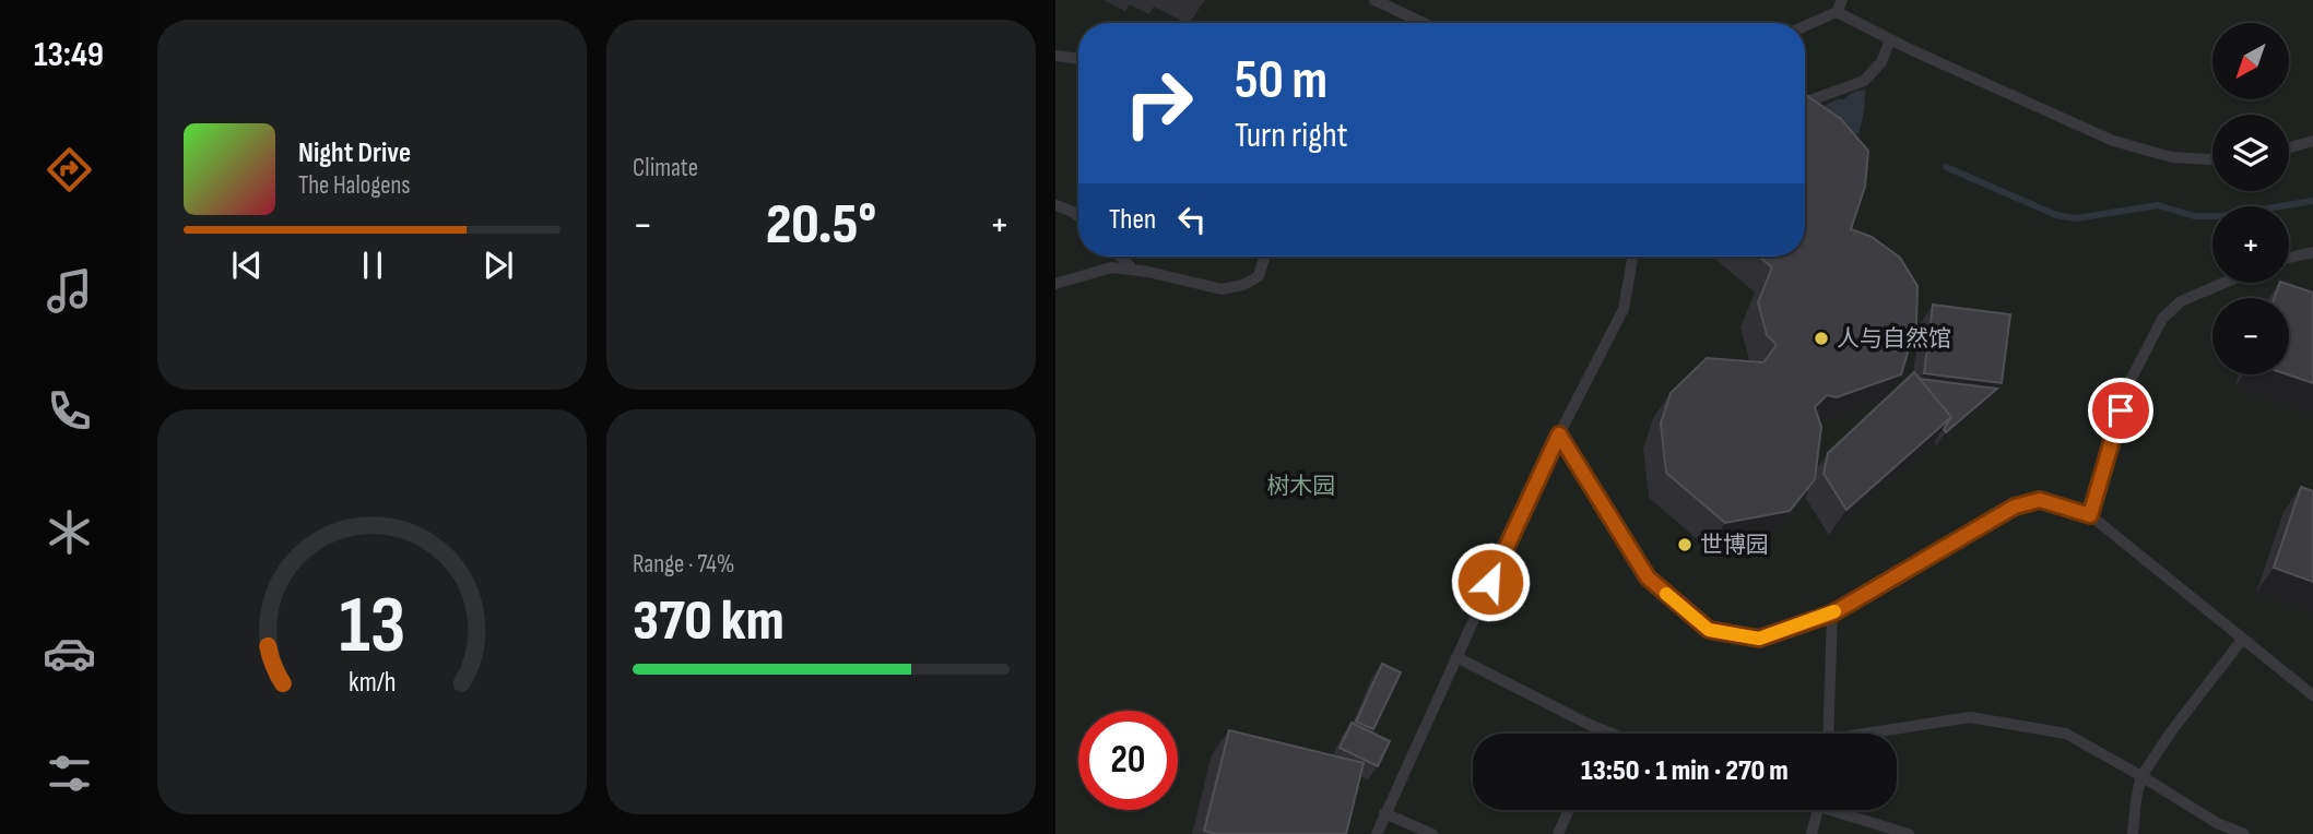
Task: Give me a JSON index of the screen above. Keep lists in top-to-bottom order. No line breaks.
{"parks":["树木园"],"places":["人与自然馆","世博园"],"north":"bottom left","page":{"tabs":"13:49","tile":["Climate",["Range · 74%","370 km"]],"map_buttons":["+","−"],"turn":["50 m","Turn right"],"song":["Night Drive","The Halogens"],"then":"Then","heat":["−","20.5°","+"],"limit":"20","trip":"13:50 · 1 min · 270 m","gauge":["13","km/h"]}}
